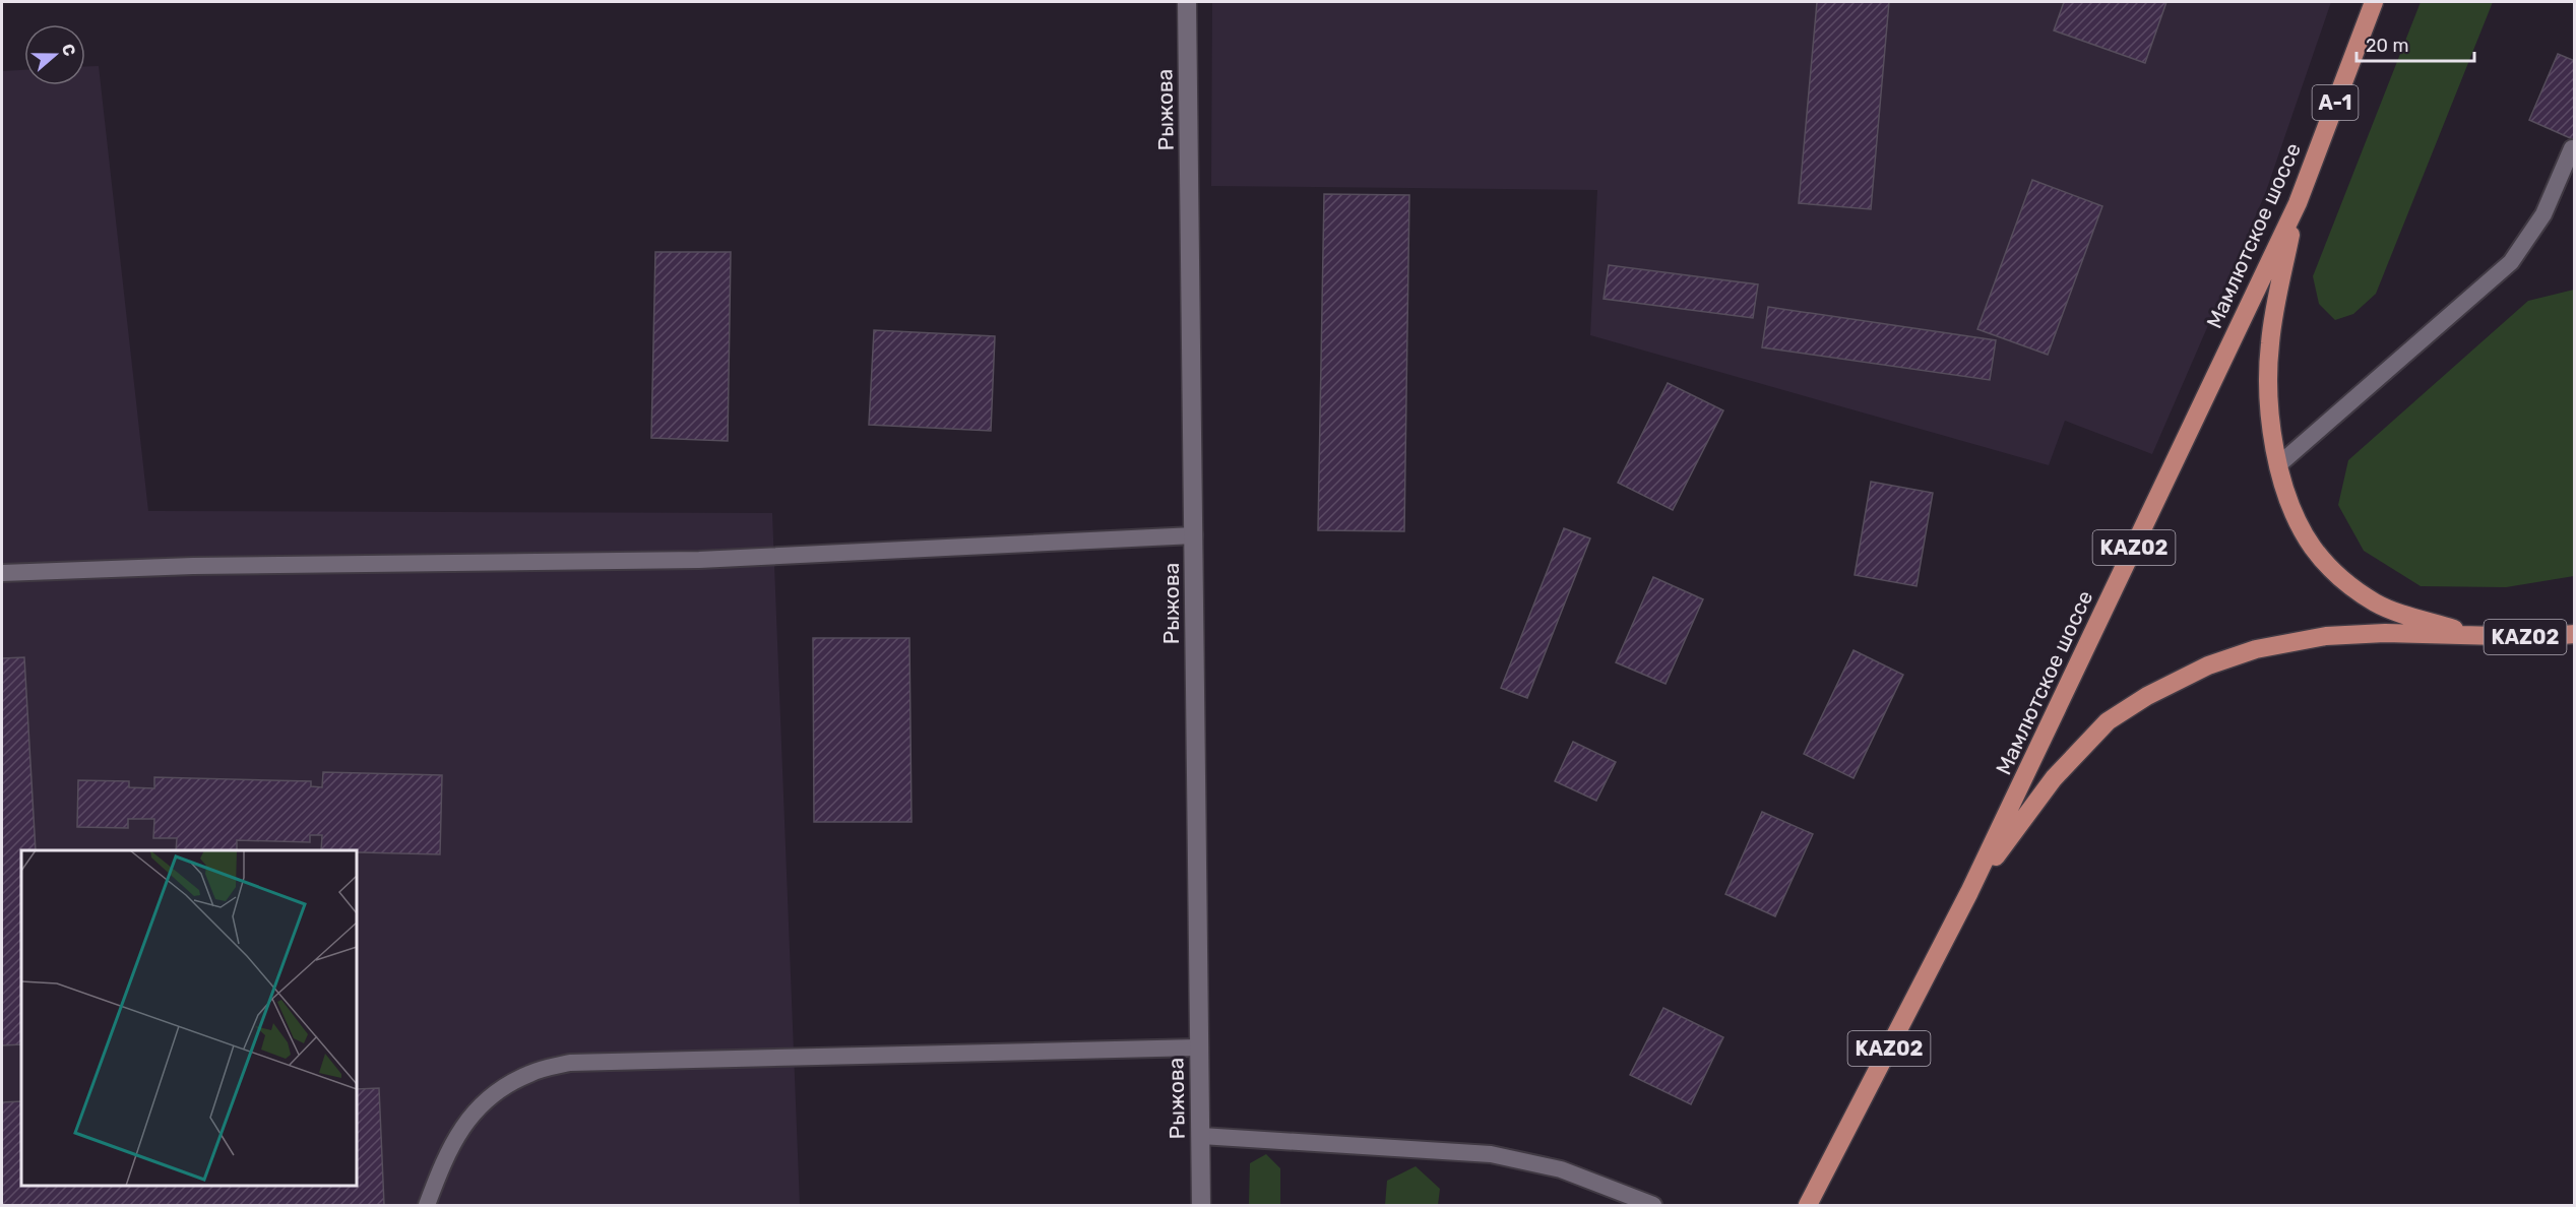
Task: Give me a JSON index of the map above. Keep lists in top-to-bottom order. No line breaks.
{"streets":{"highway":["A-1","Мамлютское шоссе","KAZ02","KАZ02"],"street":["Рыжова"]},"crossings":[["Мамлютское шоссе","KAZ02"],["KAZ02","KАZ02"]],"scale_bar":"20 m","north":"right"}
